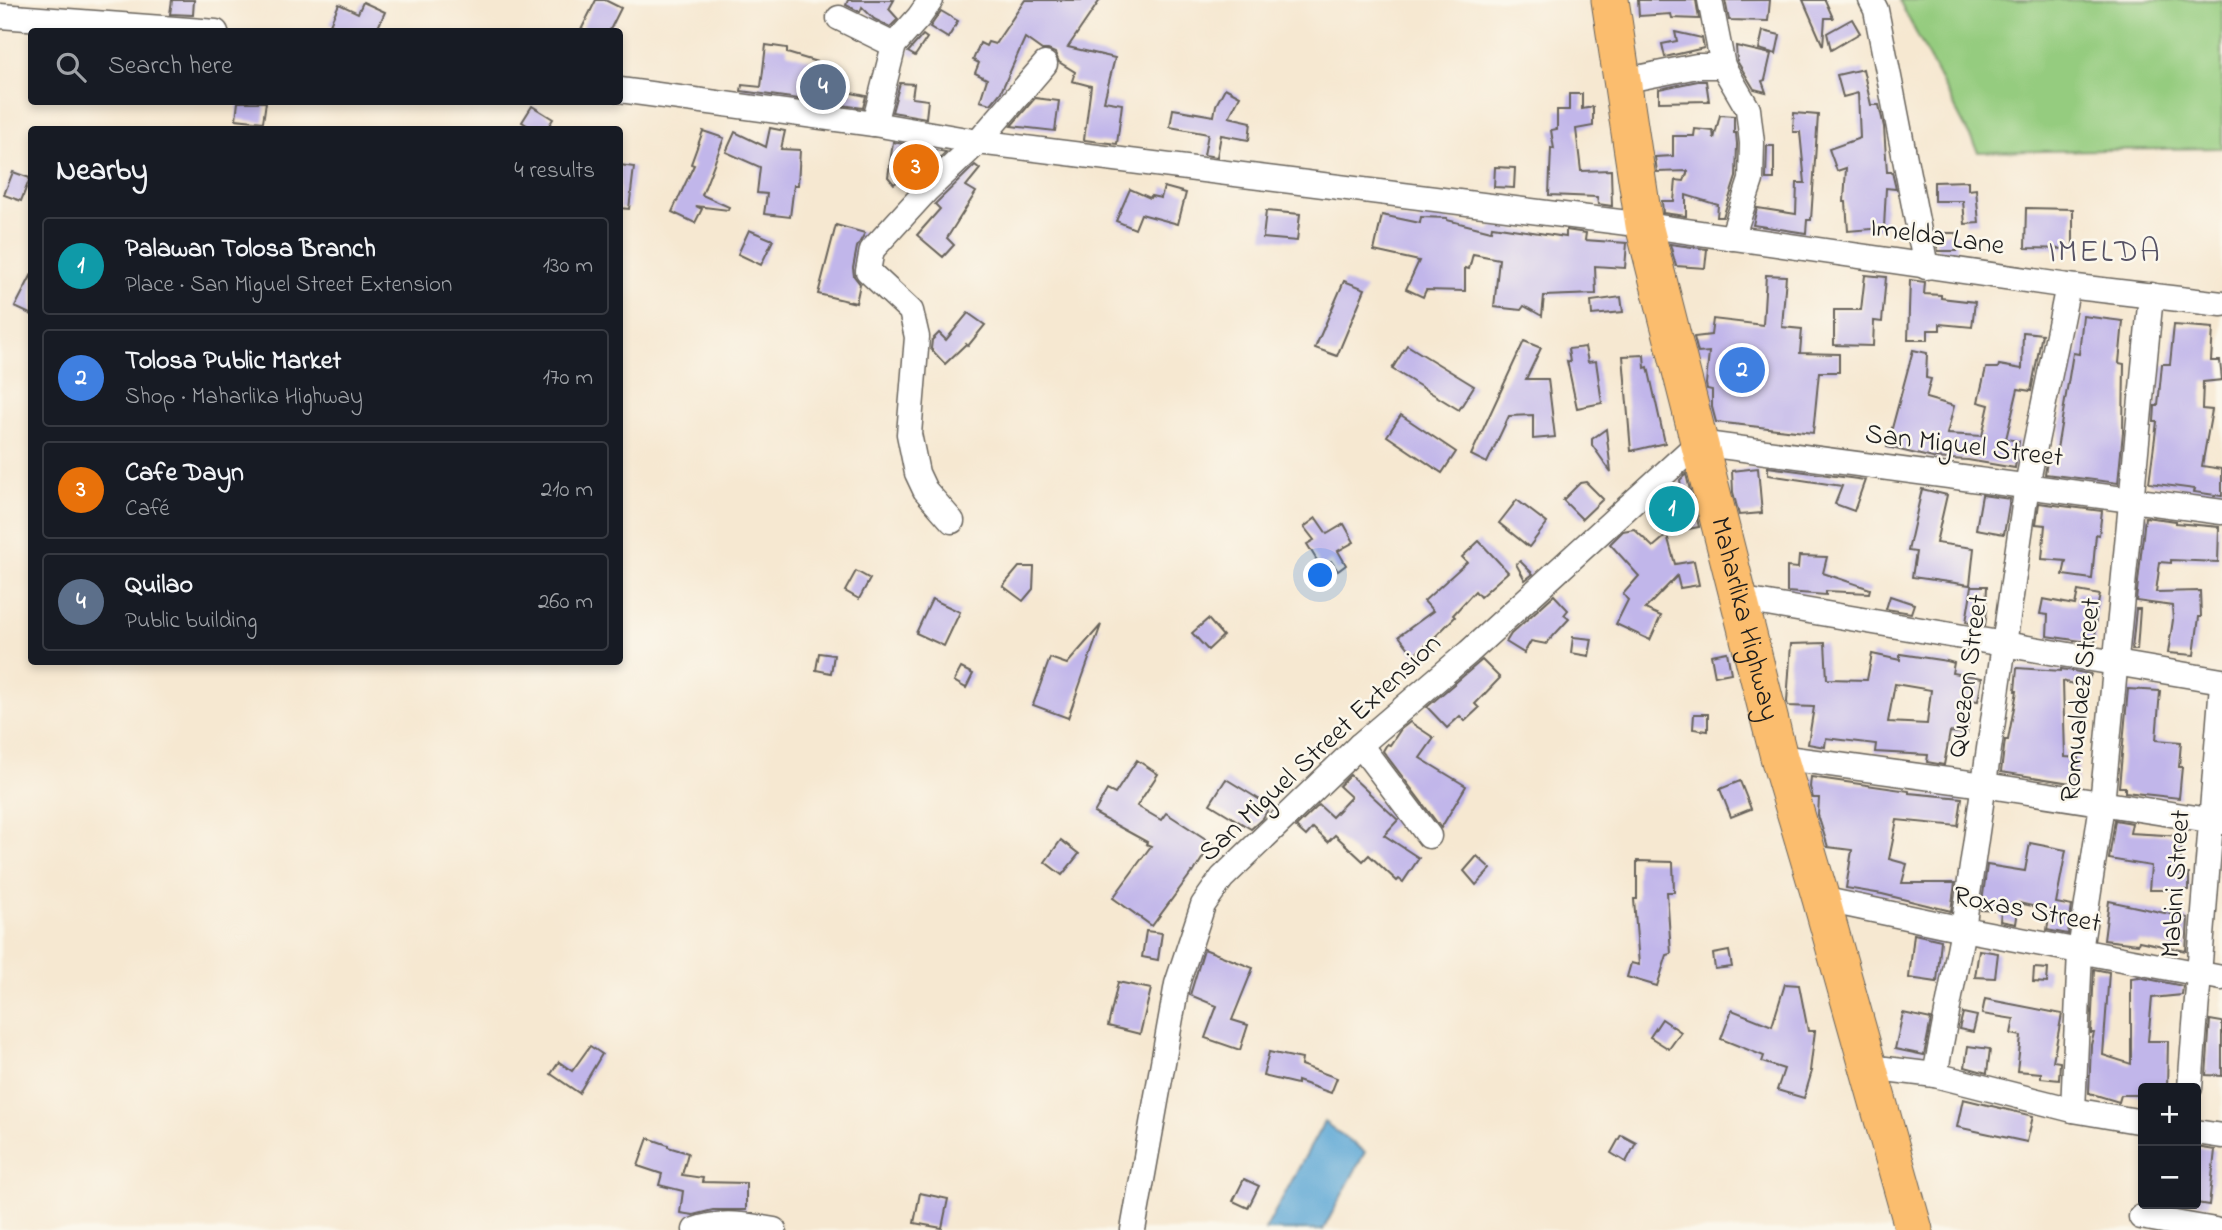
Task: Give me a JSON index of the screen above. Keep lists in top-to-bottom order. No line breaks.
{"streets":{"highway":["Maharlika Highway"],"street":["Imelda Lane","San Miguel Street","Quezon Street","Romualdez Street","San Miguel Street Extension","Mabini Street","Roxas Street"]},"crossings":[["Imelda Lane","Maharlika Highway"],["Imelda Lane","Quezon Street"],["Imelda Lane","Romualdez Street"],["San Miguel Street","Maharlika Highway"],["San Miguel Street","Quezon Street"],["San Miguel Street","Romualdez Street"],["San Miguel Street","San Miguel Street Extension"],["Maharlika Highway","San Miguel Street Extension"],["Maharlika Highway","Roxas Street"],["Quezon Street","Roxas Street"],["Romualdez Street","Roxas Street"],["Mabini Street","Roxas Street"]],"districts":["IMELDA"],"page":{"search":"Search here","pins":["4","3","2","1"],"heading":["Nearby","4 results"],"list":[{"mark":"1","name":"Palawan Tolosa Branch","note":"Place · San Miguel Street Extension","value":"130 m"},{"mark":"2","name":"Tolosa Public Market","note":"Shop · Maharlika Highway","value":"170 m"},{"mark":"3","name":"Cafe Dayn","note":"Café","value":"210 m"},{"mark":"4","name":"Quilao","note":"Public building","value":"260 m"}],"map_buttons":["+","−"]}}
